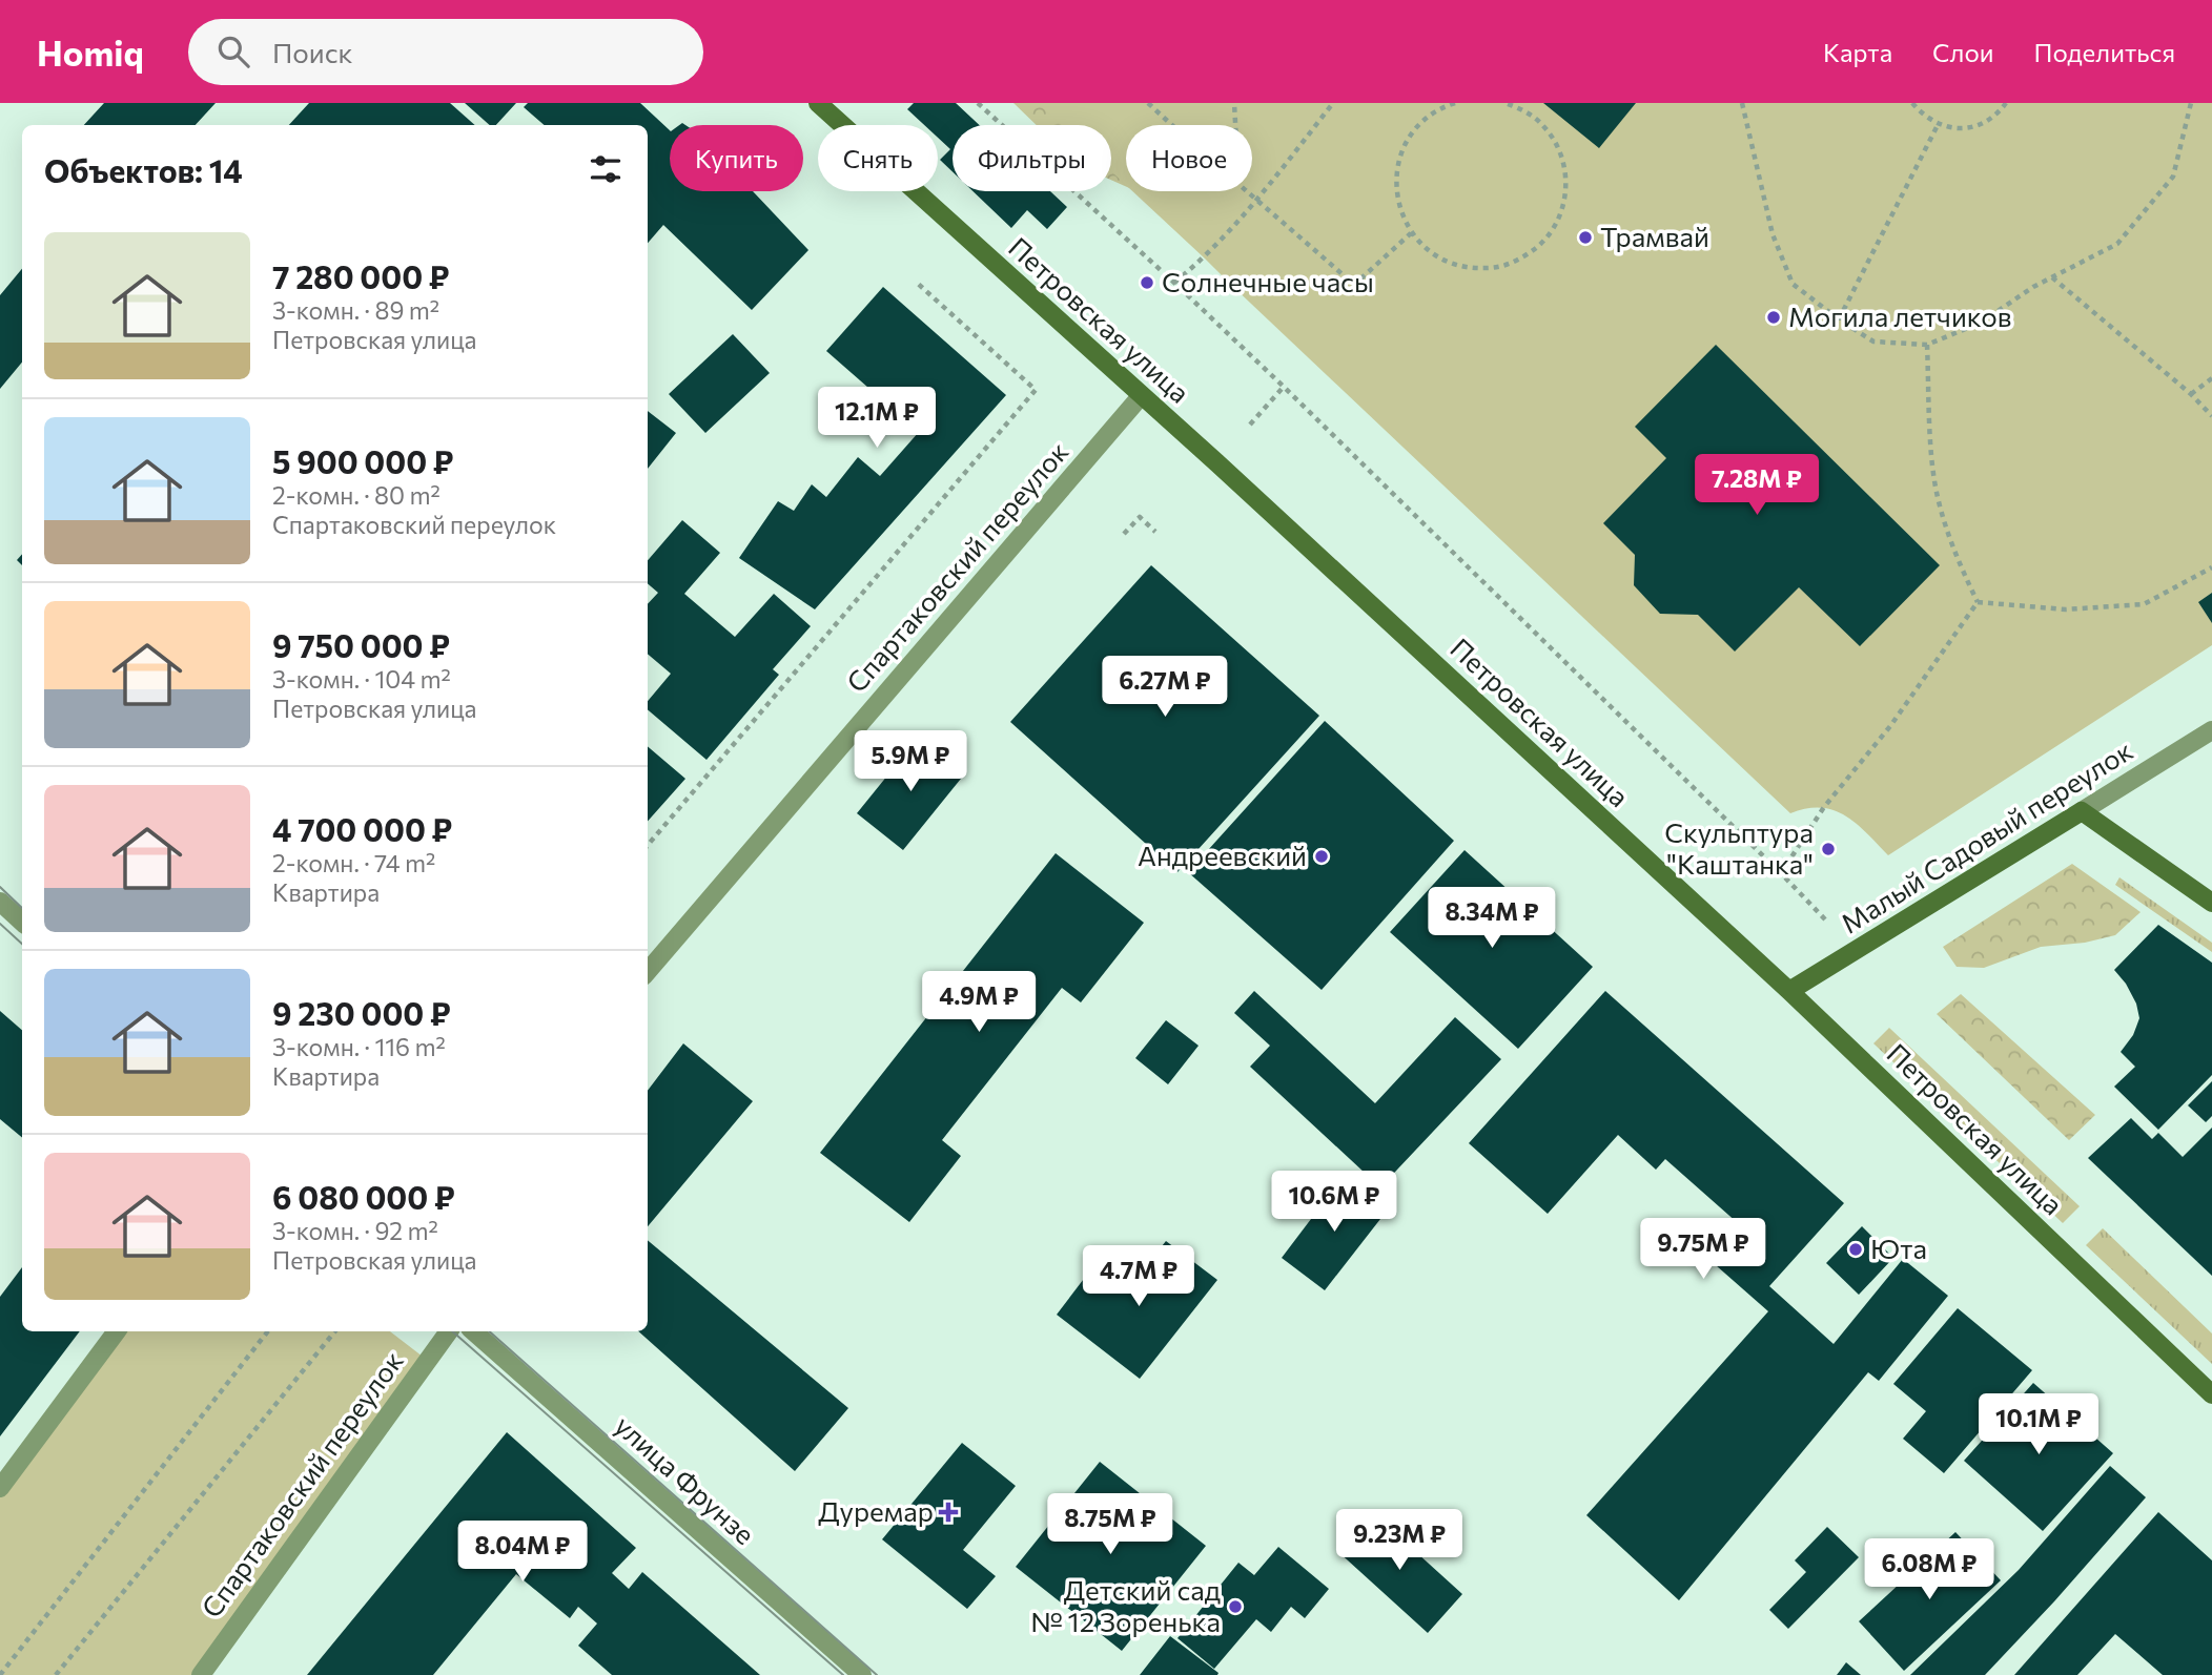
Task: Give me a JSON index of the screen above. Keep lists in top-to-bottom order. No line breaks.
{"streets":{"main road":["Петровская улица","Малый Садовый переулок"],"street":["Спартаковский переулок","улица Фрунзе"]},"crossings":[["Петровская улица","Спартаковский переулок"],["Петровская улица","Малый Садовый переулок"]],"places":{"other":["Трамвай","Солнечные часы","Могила летчиков","Скульптура \"Каштанка\"","Андреевский","Юта","Детский сад № 12 Зоренька"],"health":["Дуремар"]},"page":{"header":"Homiq","search":"Поиск","nav":["Карта","Слои","Поделиться"],"chip":["Купить","Снять","Фильтры","Новое"],"heading":"Объектов: 14","list":[{"name":"7 280 000 ₽","note":"3-комн. · 89 m² · Петровская улица"},{"name":"5 900 000 ₽","note":"2-комн. · 80 m² · Спартаковский переулок"},{"name":"9 750 000 ₽","note":"3-комн. · 104 m² · Петровская улица"},{"name":"4 700 000 ₽","note":"2-комн. · 74 m² · Квартира"},{"name":"9 230 000 ₽","note":"3-комн. · 116 m² · Квартира"},{"name":"6 080 000 ₽","note":"3-комн. · 92 m² · Петровская улица"}],"price":["12.1M ₽","7.28M ₽","6.27M ₽","5.9M ₽","8.34M ₽","4.9M ₽","10.6M ₽","9.75M ₽","4.7M ₽","10.1M ₽","8.75M ₽","9.23M ₽","8.04M ₽","6.08M ₽"]}}
